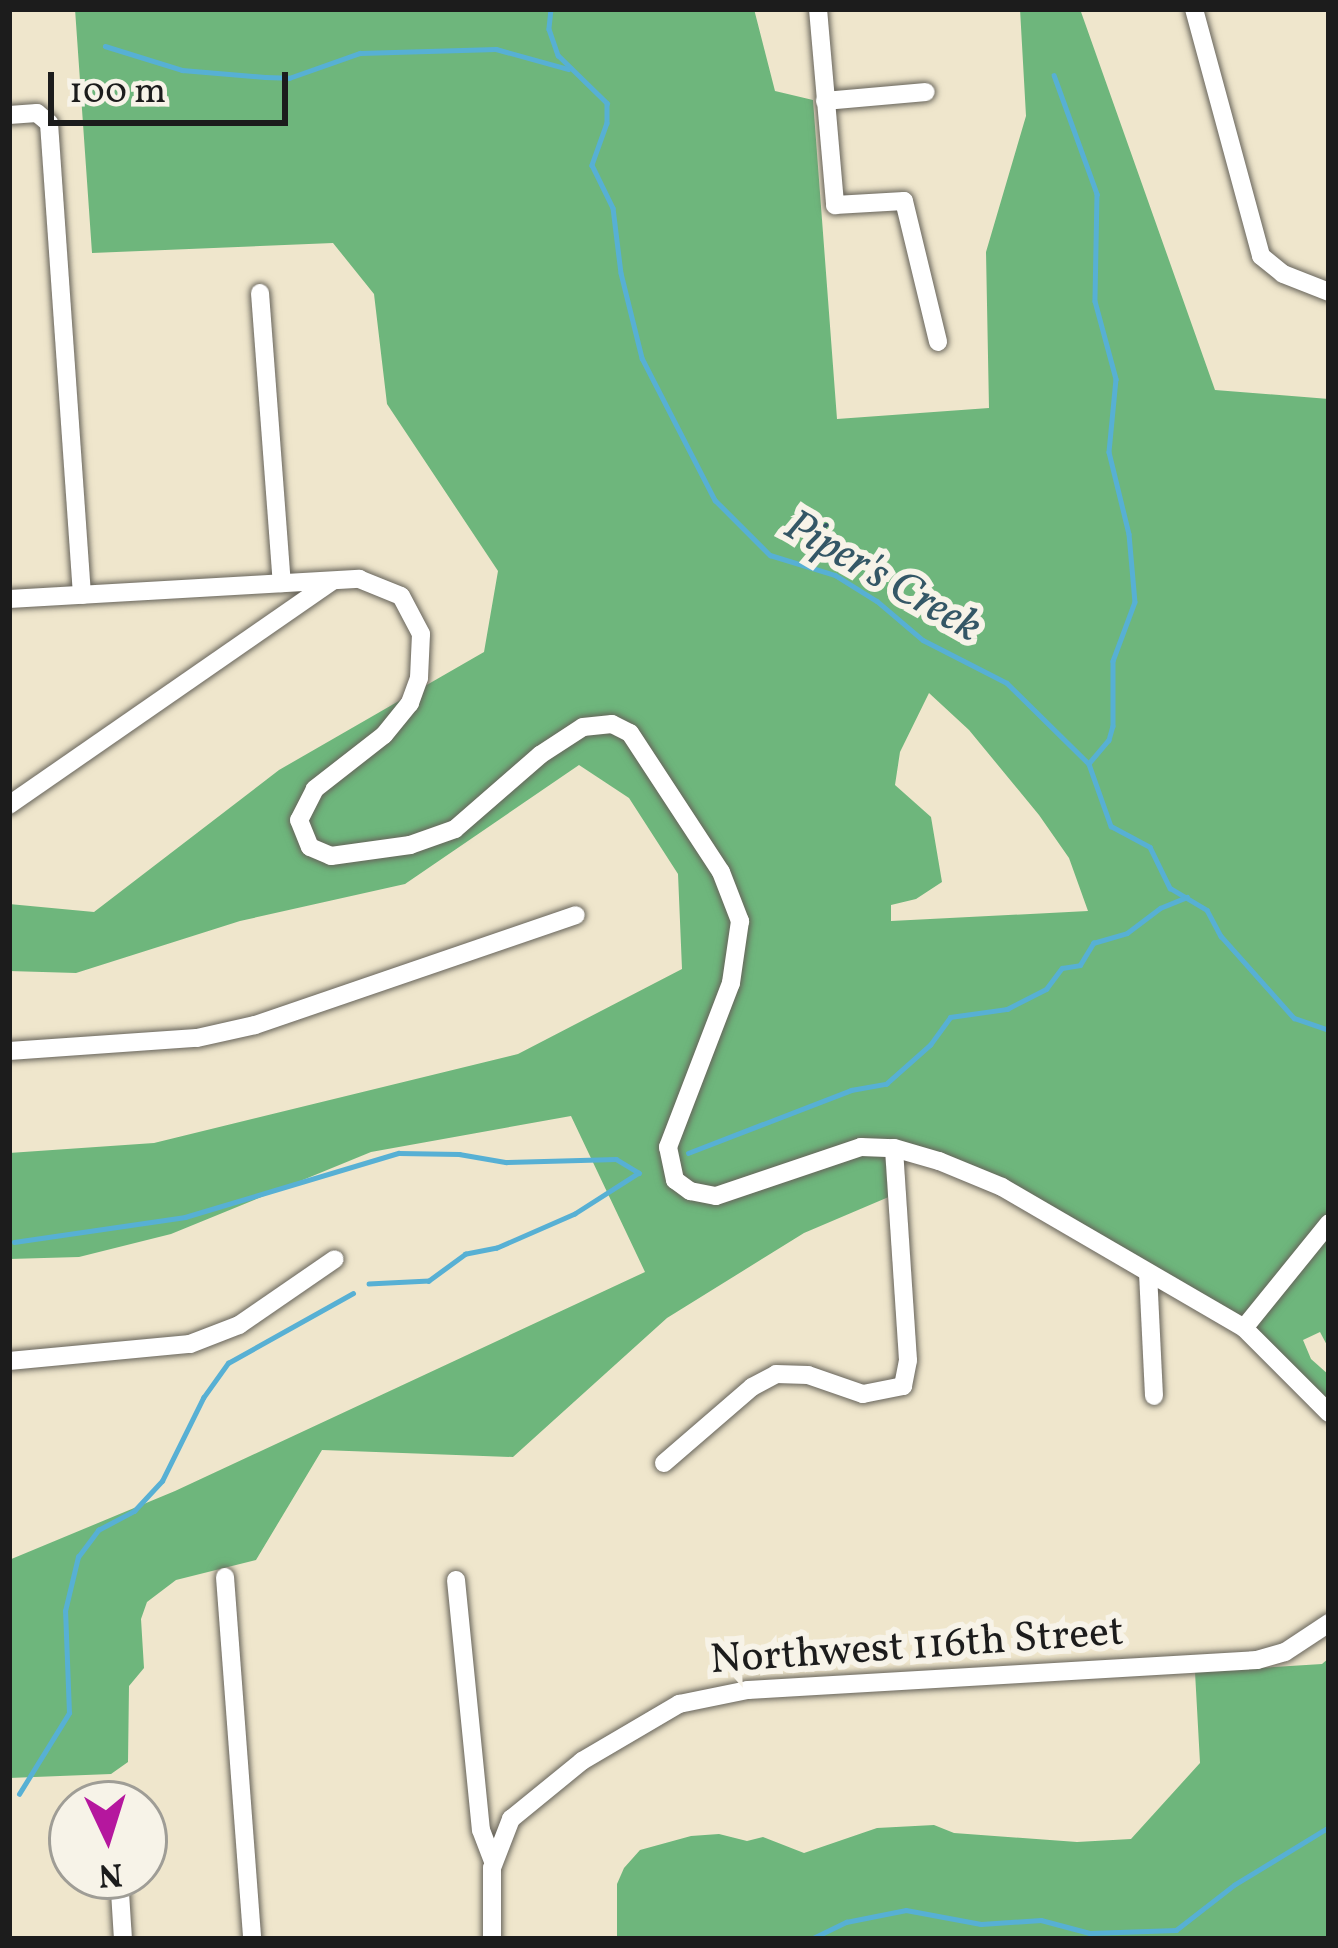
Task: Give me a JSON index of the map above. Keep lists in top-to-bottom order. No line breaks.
{"streets":{"street":["Northwest 116th Street"]},"water":["Piper's Creek"],"scale_bar":"100 m","north":"bottom"}
